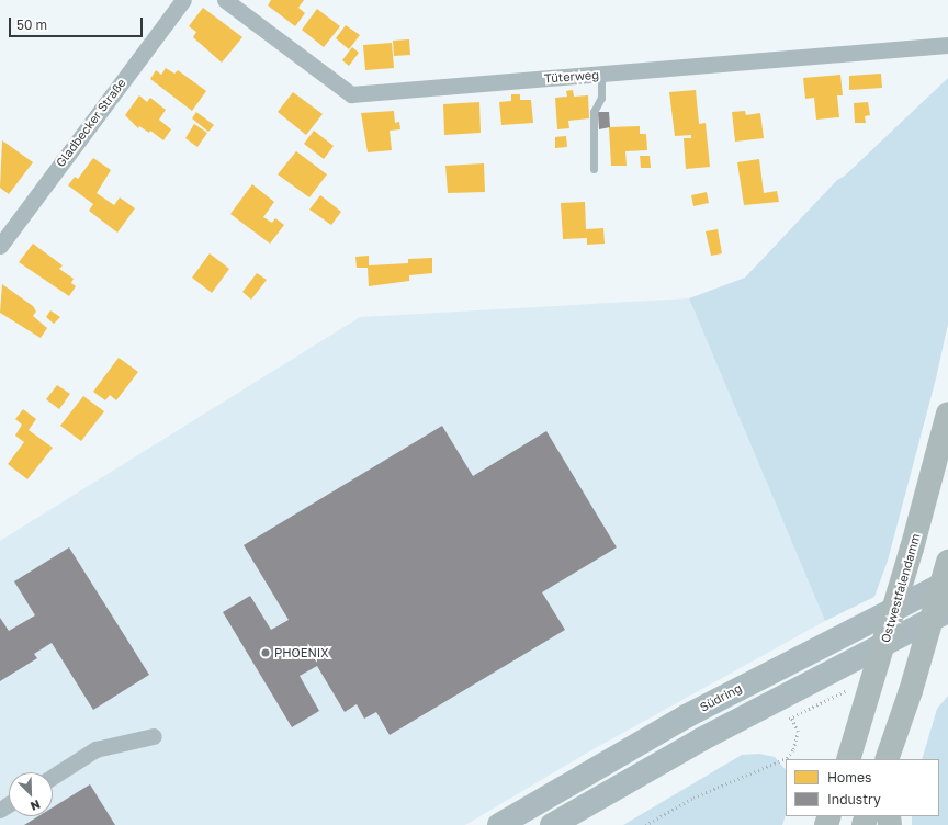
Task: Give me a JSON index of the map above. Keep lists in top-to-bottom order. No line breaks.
{"streets":{"highway":["Ostwestfalendamm"],"main road":["Südring"],"street":["Tüterweg","Gladbecker Straße"]},"places":["PHOENIX"],"legend":["Homes","Industry"],"scale_bar":"50 m","north":"bottom right"}
